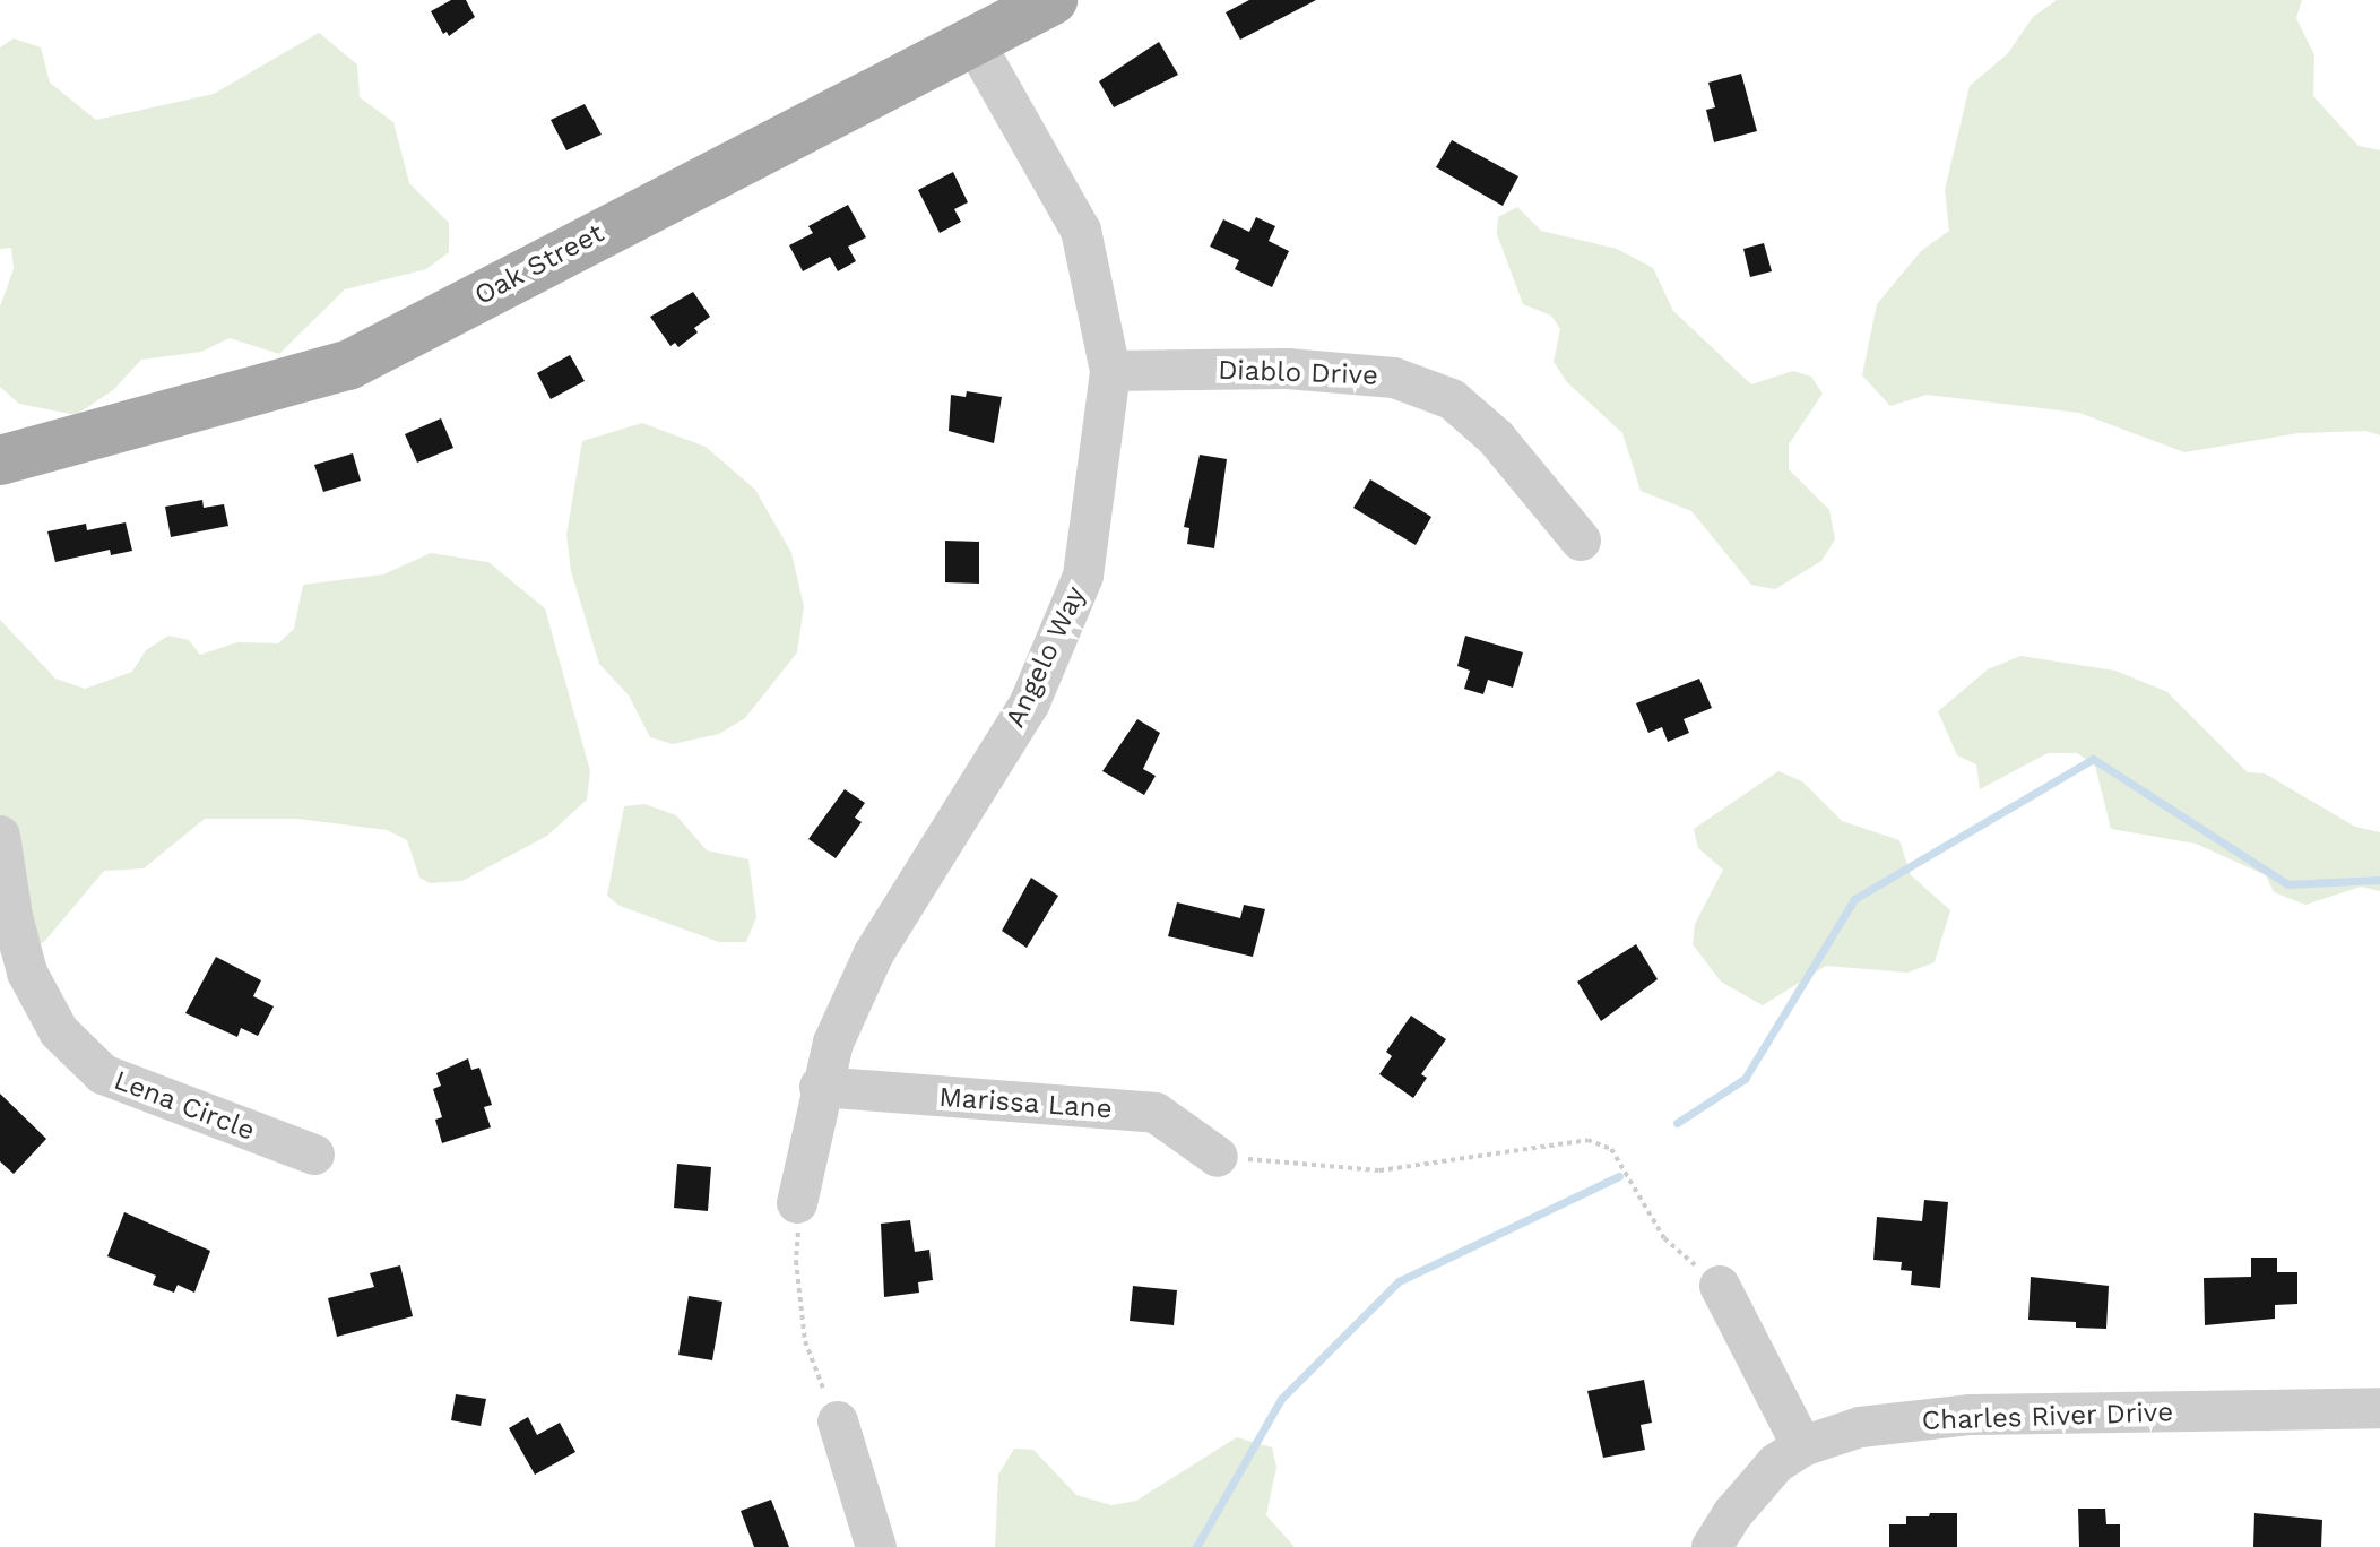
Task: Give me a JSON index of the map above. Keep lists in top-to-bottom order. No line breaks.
{"streets":{"main road":["Oak Street"],"street":["Diablo Drive","Angelo Way","Marissa Lane","Lena Circle","Charles River Drive"]},"crossings":[["Oak Street","Angelo Way"],["Diablo Drive","Angelo Way"],["Angelo Way","Marissa Lane"]]}
